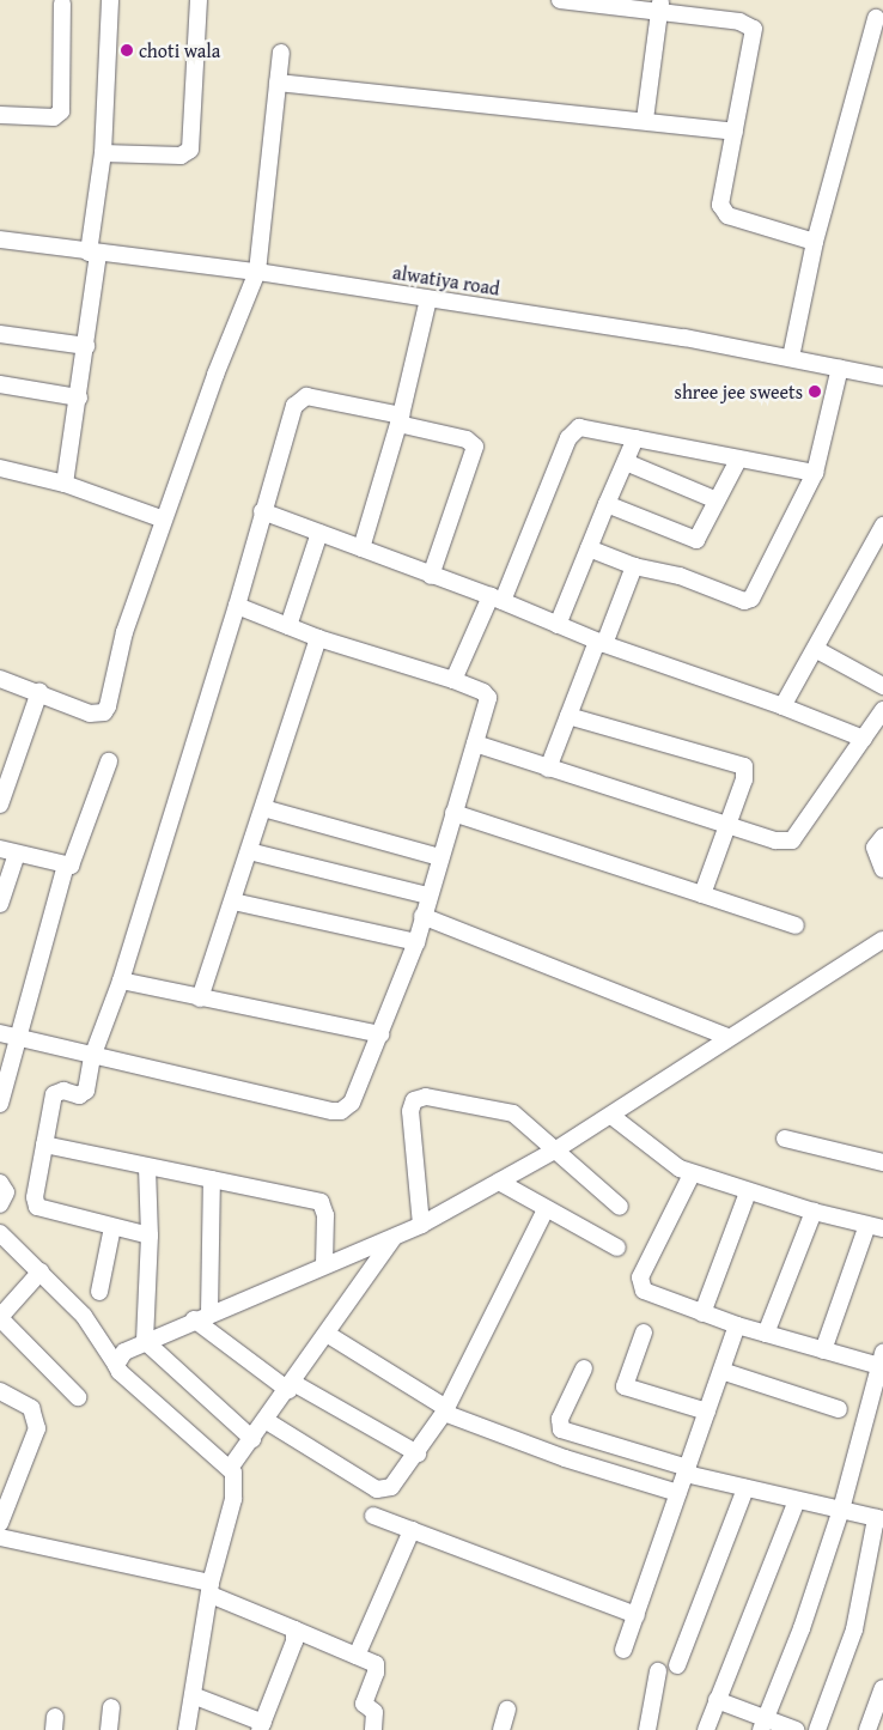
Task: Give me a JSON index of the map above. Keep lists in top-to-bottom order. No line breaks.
{"streets":{"street":["alwatiya road"]},"places":["choti wala","shree jee sweets"]}
